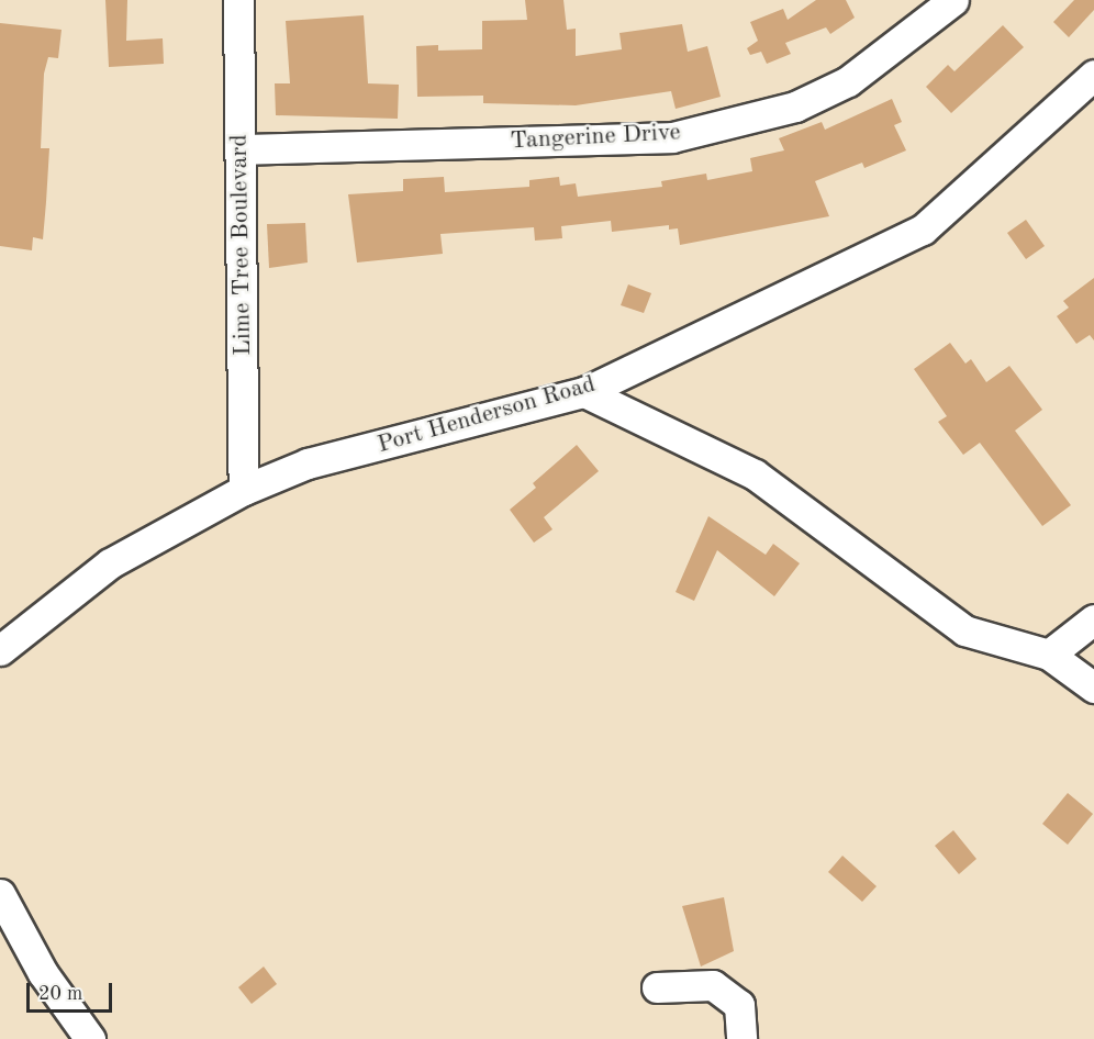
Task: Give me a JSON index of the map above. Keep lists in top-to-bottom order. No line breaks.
{"streets":{"street":["Tangerine Drive","Lime Tree Boulevard","Port Henderson Road"]},"crossings":[["Tangerine Drive","Lime Tree Boulevard"],["Lime Tree Boulevard","Port Henderson Road"]],"scale_bar":"20 m"}
